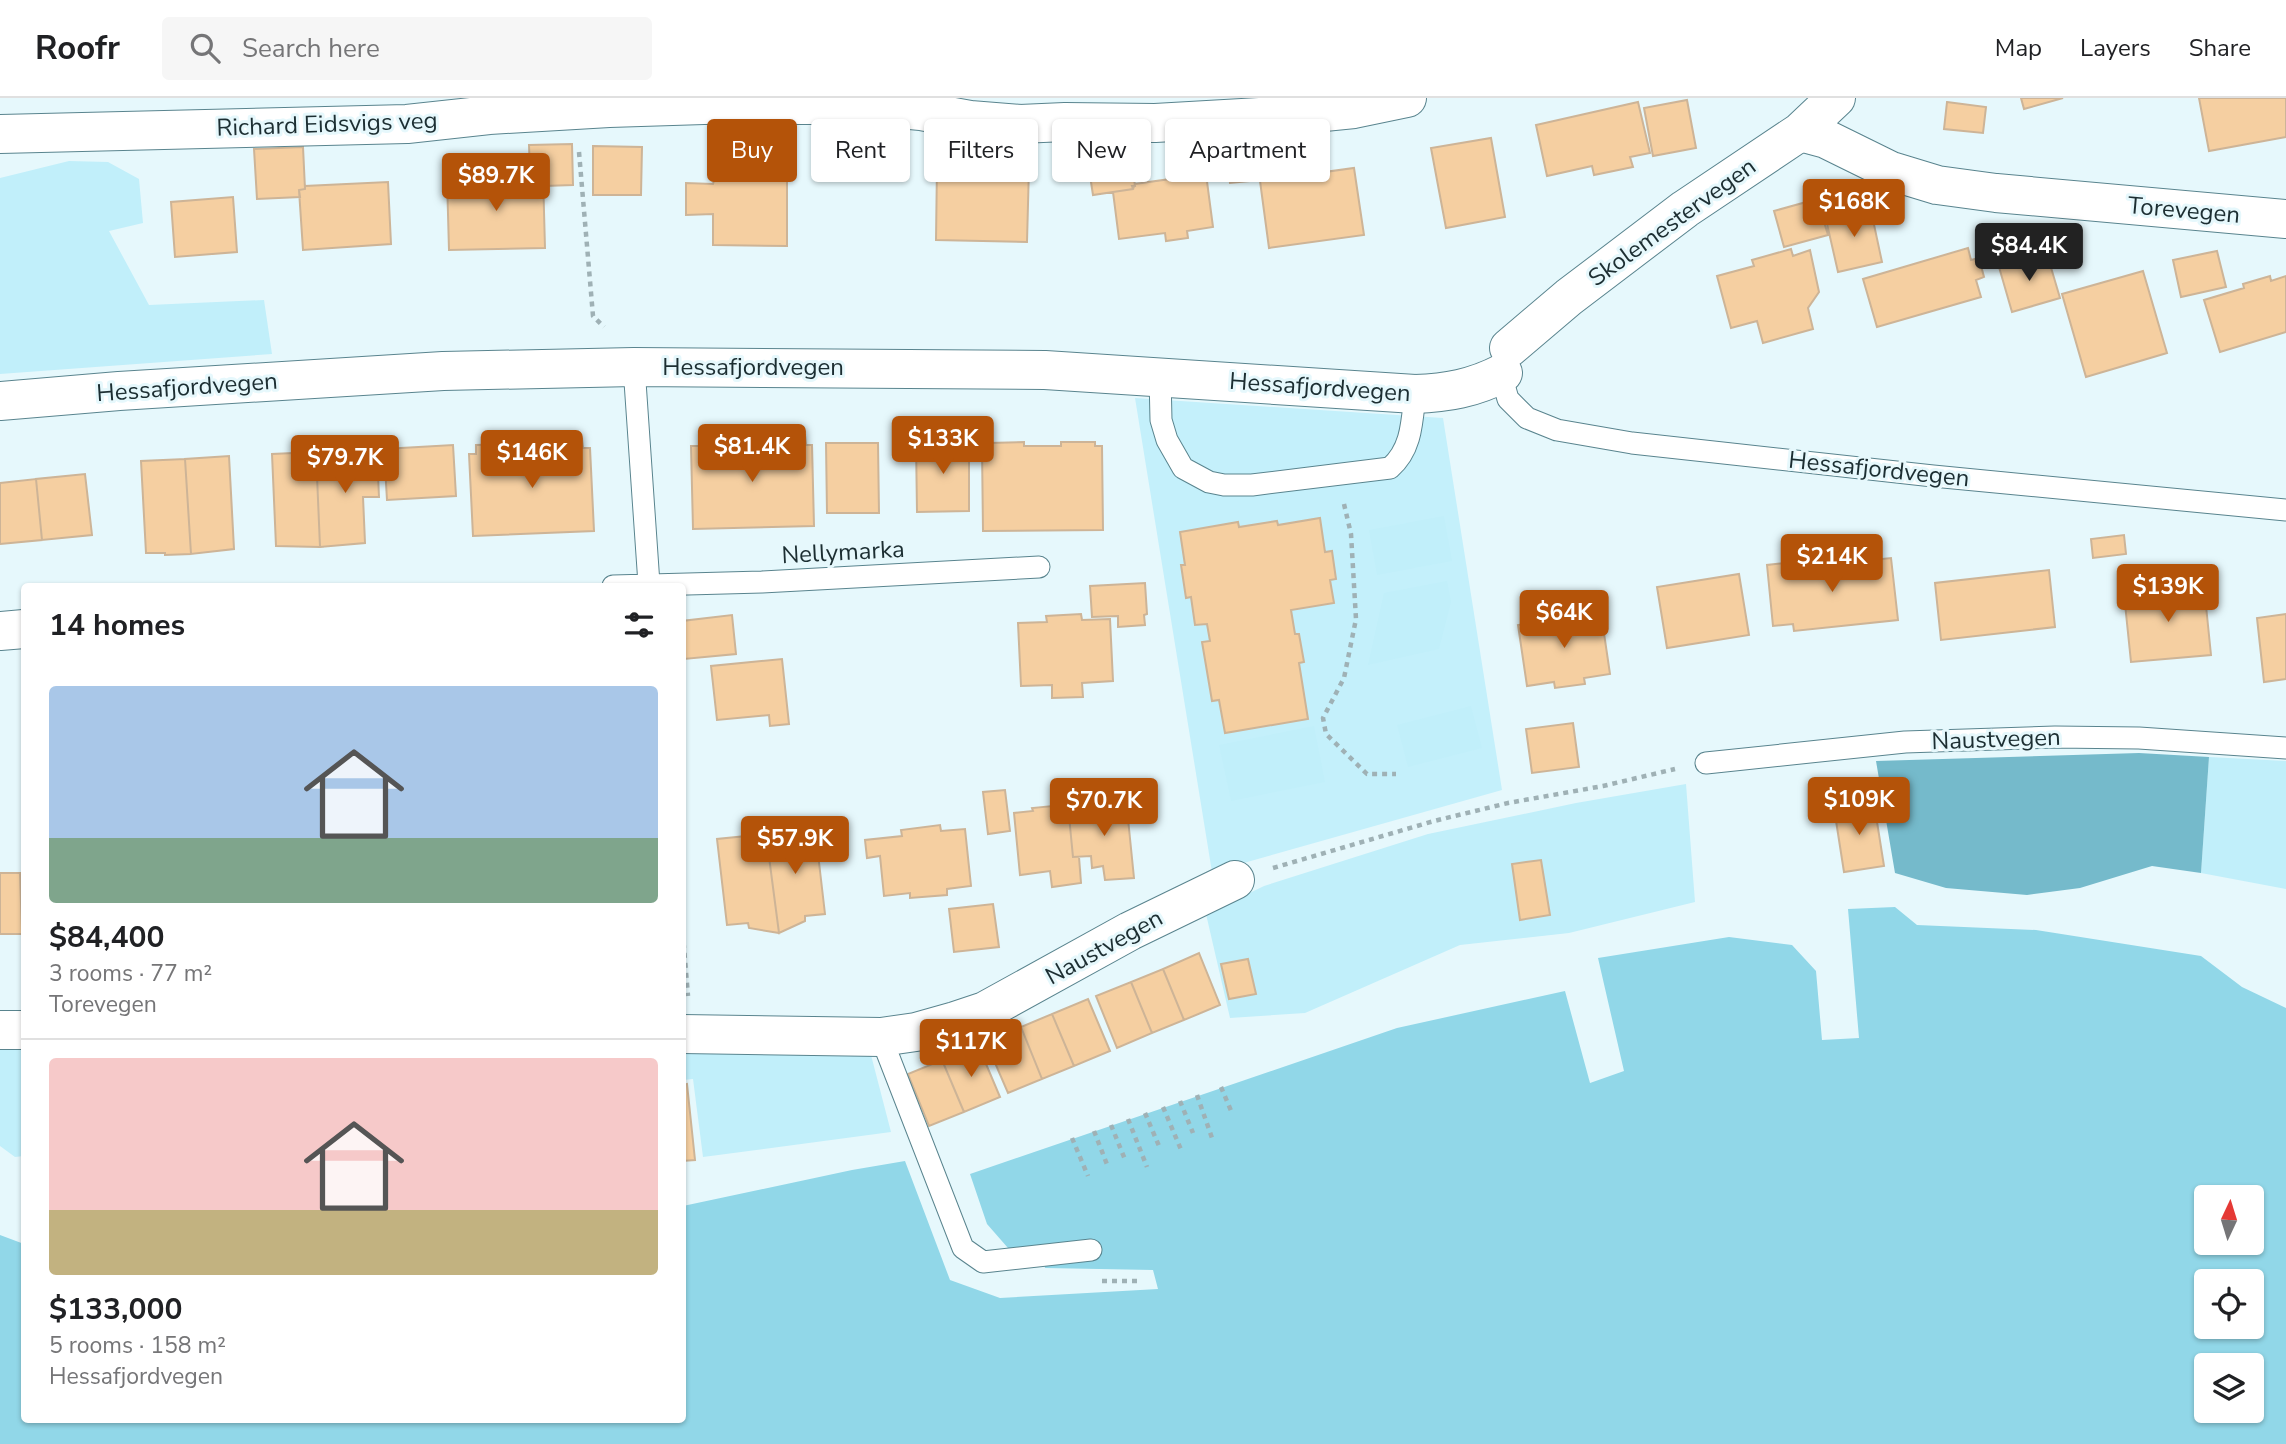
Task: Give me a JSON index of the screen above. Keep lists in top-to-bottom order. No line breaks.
{"streets":{"street":["Richard Eidsvigs veg","Torevegen","Skolemestervegen","Hessafjordvegen","Naustvegen"],"lane":["Nellymarka"]},"crossings":[["Torevegen","Skolemestervegen"],["Skolemestervegen","Hessafjordvegen"]],"north":"top","page":{"header":"Roofr","search":"Search here","nav":["Map","Layers","Share"],"chip":["Buy","Rent","Filters","New","Apartment"],"price":["$89.7K","$168K","$84.4K","$133K","$81.4K","$146K","$79.7K","$214K","$139K","$64K","$109K","$70.7K","$57.9K","$117K"],"heading":"14 homes","list":[{"name":"$84,400","note":"3 rooms · 77 m² · Torevegen"},{"name":"$133,000","note":"5 rooms · 158 m² · Hessafjordvegen"}]}}
